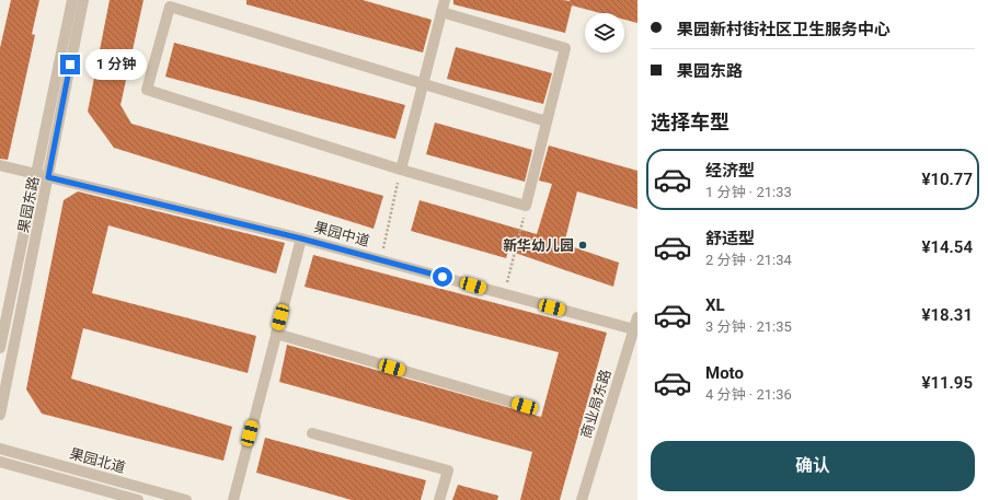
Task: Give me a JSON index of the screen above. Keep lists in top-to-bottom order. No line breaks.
{"streets":{"street":["果园东路","果园中道","商业局东路","果园北道"]},"crossings":[["果园东路","果园中道"],["果园中道","商业局东路"]],"places":["新华幼儿园"],"page":{"banner":["果园新村街社区卫生服务中心","果园东路"],"bubble":"1 分钟","heading":"选择车型","list":[{"name":"经济型","note":"1 分钟 · 21:33","value":"¥10.77"},{"name":"舒适型","note":"2 分钟 · 21:34","value":"¥14.54"},{"name":"XL","note":"3 分钟 · 21:35","value":"¥18.31"},{"name":"Moto","note":"4 分钟 · 21:36","value":"¥11.95"}],"buttons":"确认"}}
